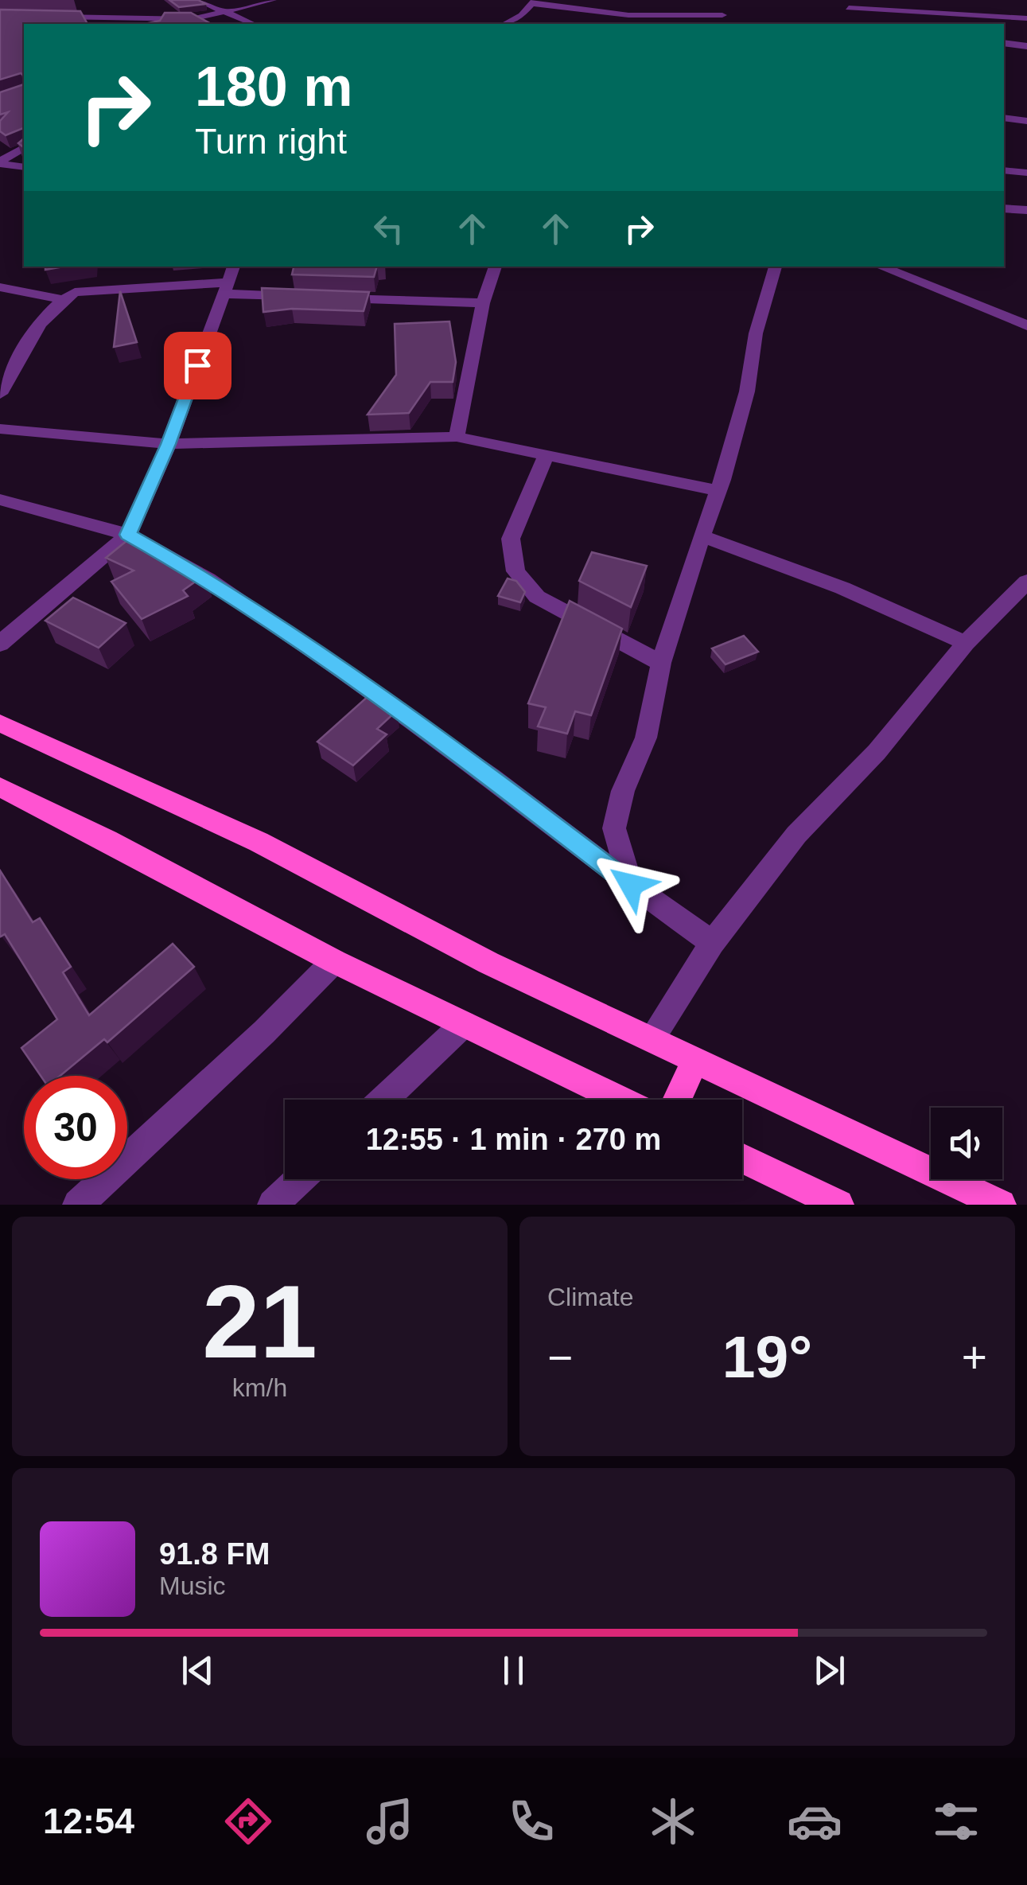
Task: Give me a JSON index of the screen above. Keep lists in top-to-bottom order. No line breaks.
{"page":{"turn":["180 m","Turn right"],"limit":"30","trip":"12:55 · 1 min · 270 m","tile":[["21","km/h"],"Climate"],"heat":["−","19°","+"],"song":["91.8 FM","Music"],"tabs":"12:54"}}
